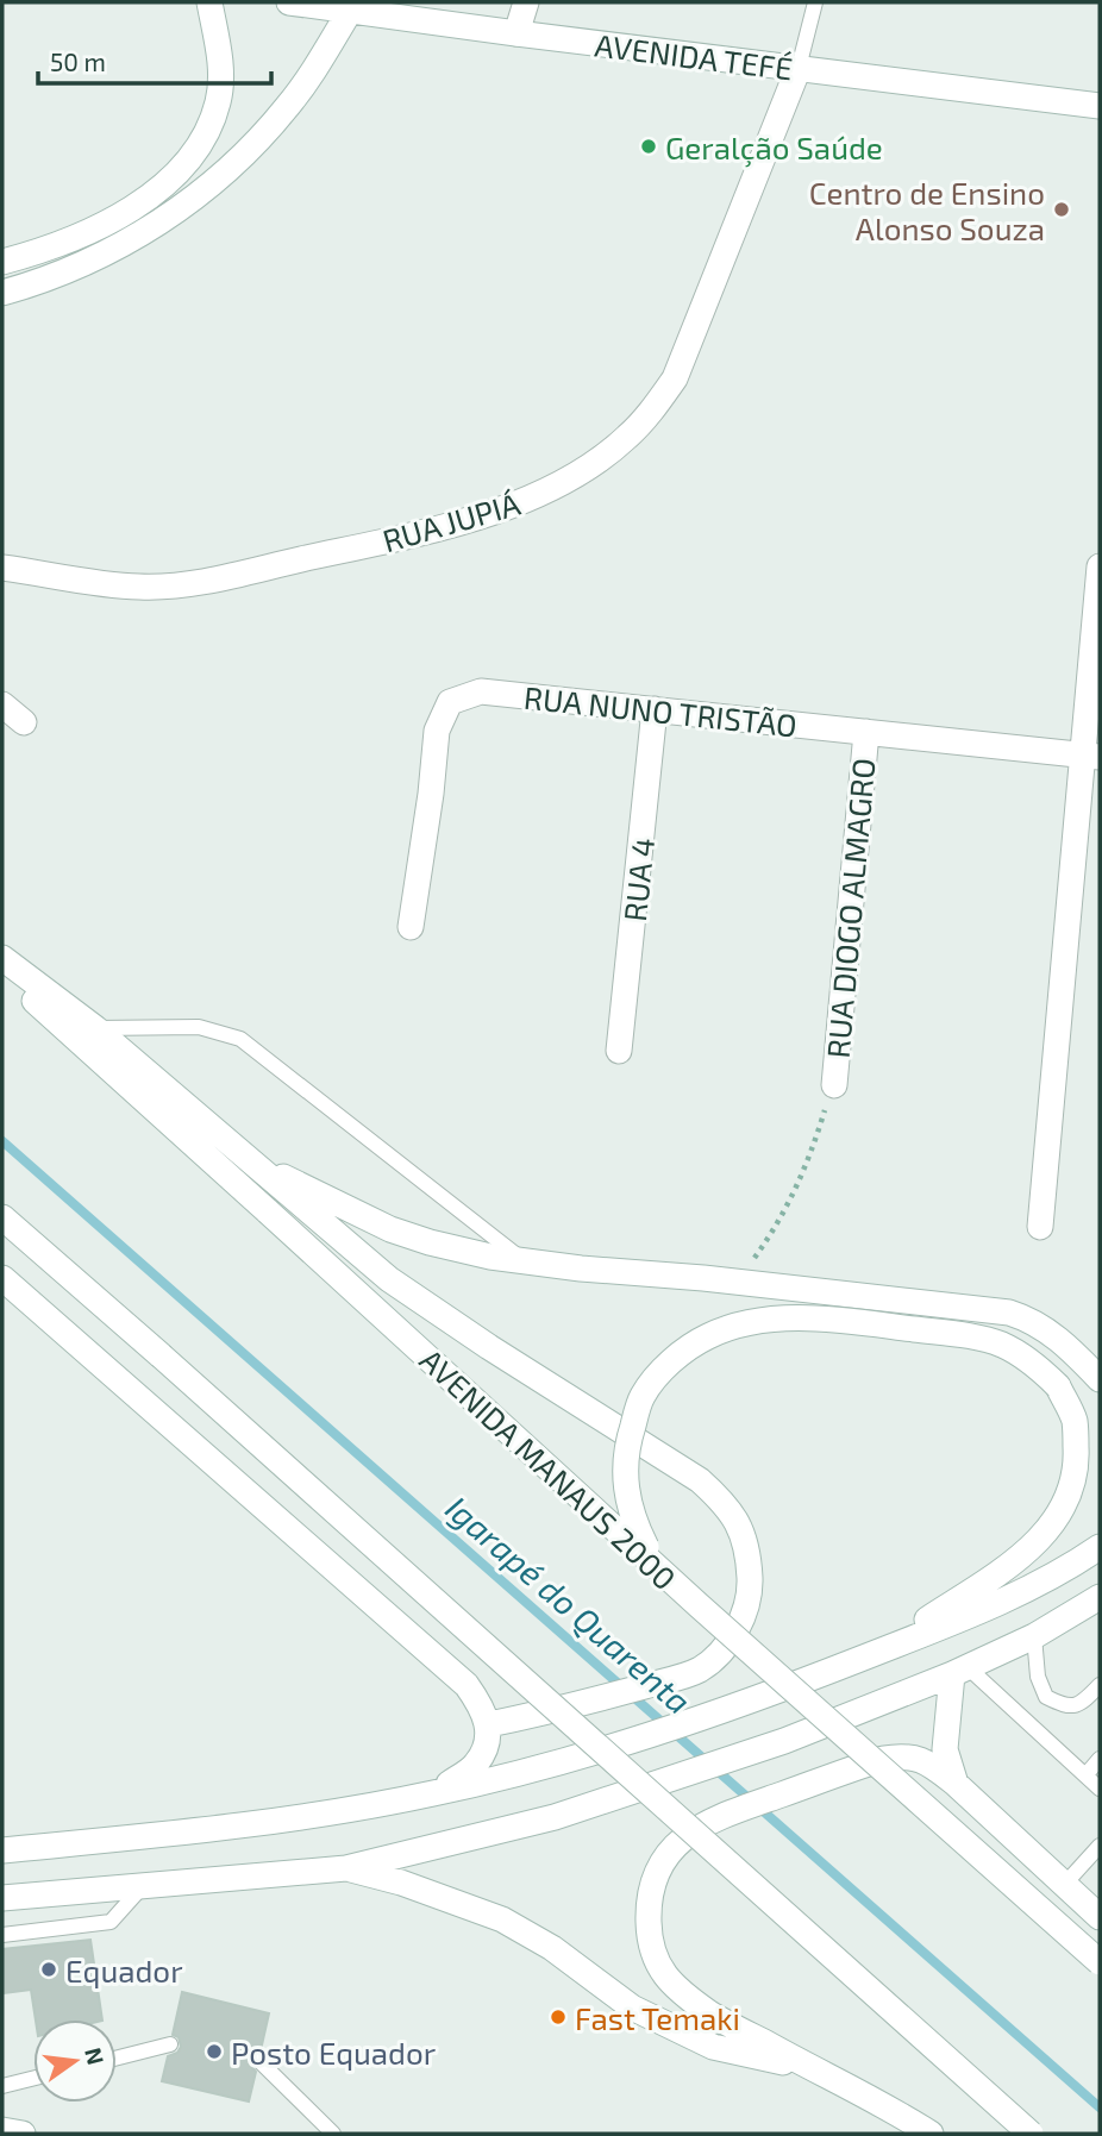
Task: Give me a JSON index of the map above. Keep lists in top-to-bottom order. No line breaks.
{"streets":{"main road":["AVENIDA TEFÉ","RUA JUPIÁ","RUA NUNO TRISTÃO","RUA 4","RUA DIOGO ALMAGRO","AVENIDA MANAUS 2000"]},"crossings":[["AVENIDA TEFÉ","RUA JUPIÁ"],["RUA NUNO TRISTÃO","RUA 4"],["RUA NUNO TRISTÃO","RUA DIOGO ALMAGRO"]],"water":["Igarapé do Quarenta"],"places":["Geralção Saúde","Centro de Ensino Alonso Souza","Equador","Fast Temaki","Posto Equador"],"scale_bar":"50 m","north":"right"}
